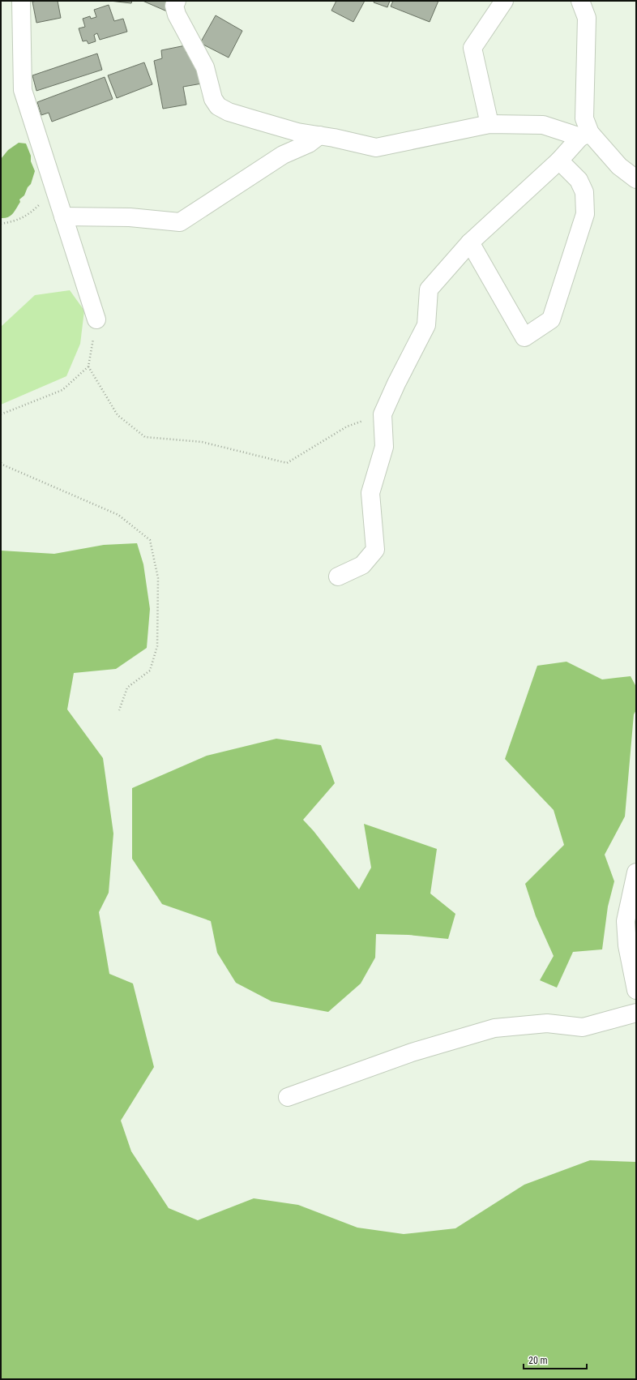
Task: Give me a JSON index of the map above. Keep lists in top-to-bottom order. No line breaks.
{"scale_bar":"20 m"}
